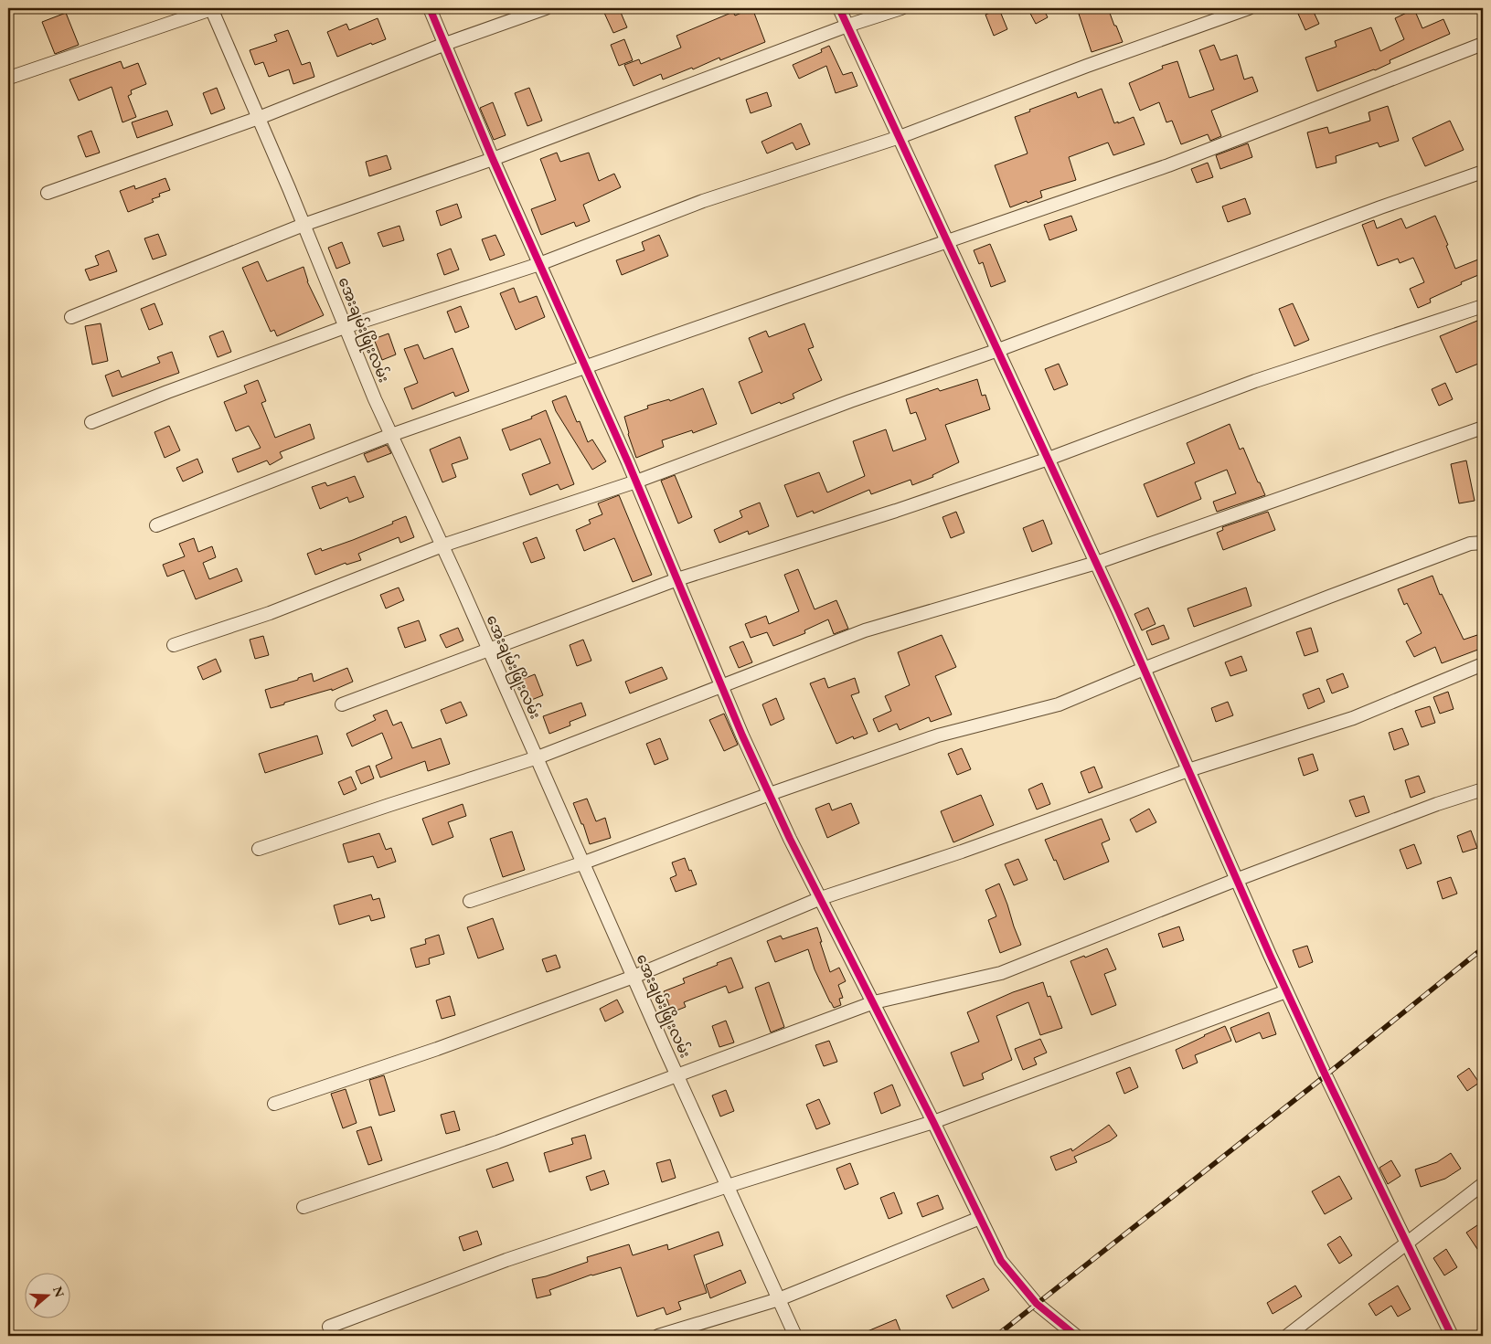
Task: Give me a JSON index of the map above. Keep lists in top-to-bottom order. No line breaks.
{"streets":{"street":["အေးချမ်းဖြိုးလမ်း"]},"north":"right"}
